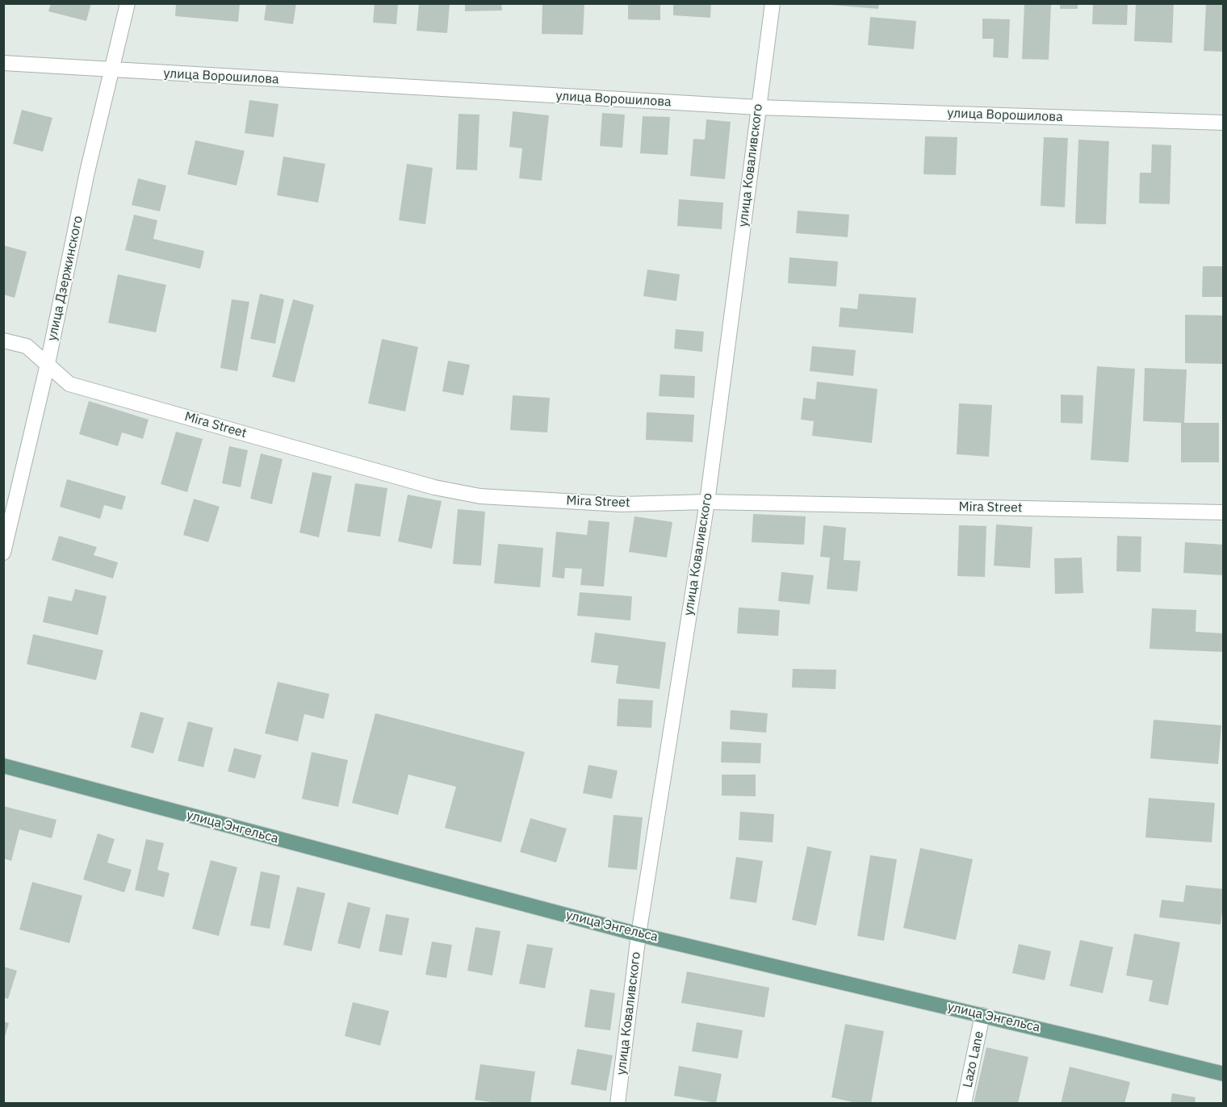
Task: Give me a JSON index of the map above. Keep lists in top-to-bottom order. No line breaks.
{"streets":{"main road":["улица Энгельса"],"street":["улица Ворошилова","улица Коваливского","улица Дзержинского","Mira Street","Lazo Lane"]},"crossings":[["улица Ворошилова","улица Коваливского"],["улица Ворошилова","улица Дзержинского"],["улица Коваливского","Mira Street"],["улица Коваливского","улица Энгельса"],["улица Дзержинского","Mira Street"],["улица Энгельса","Lazo Lane"]]}
